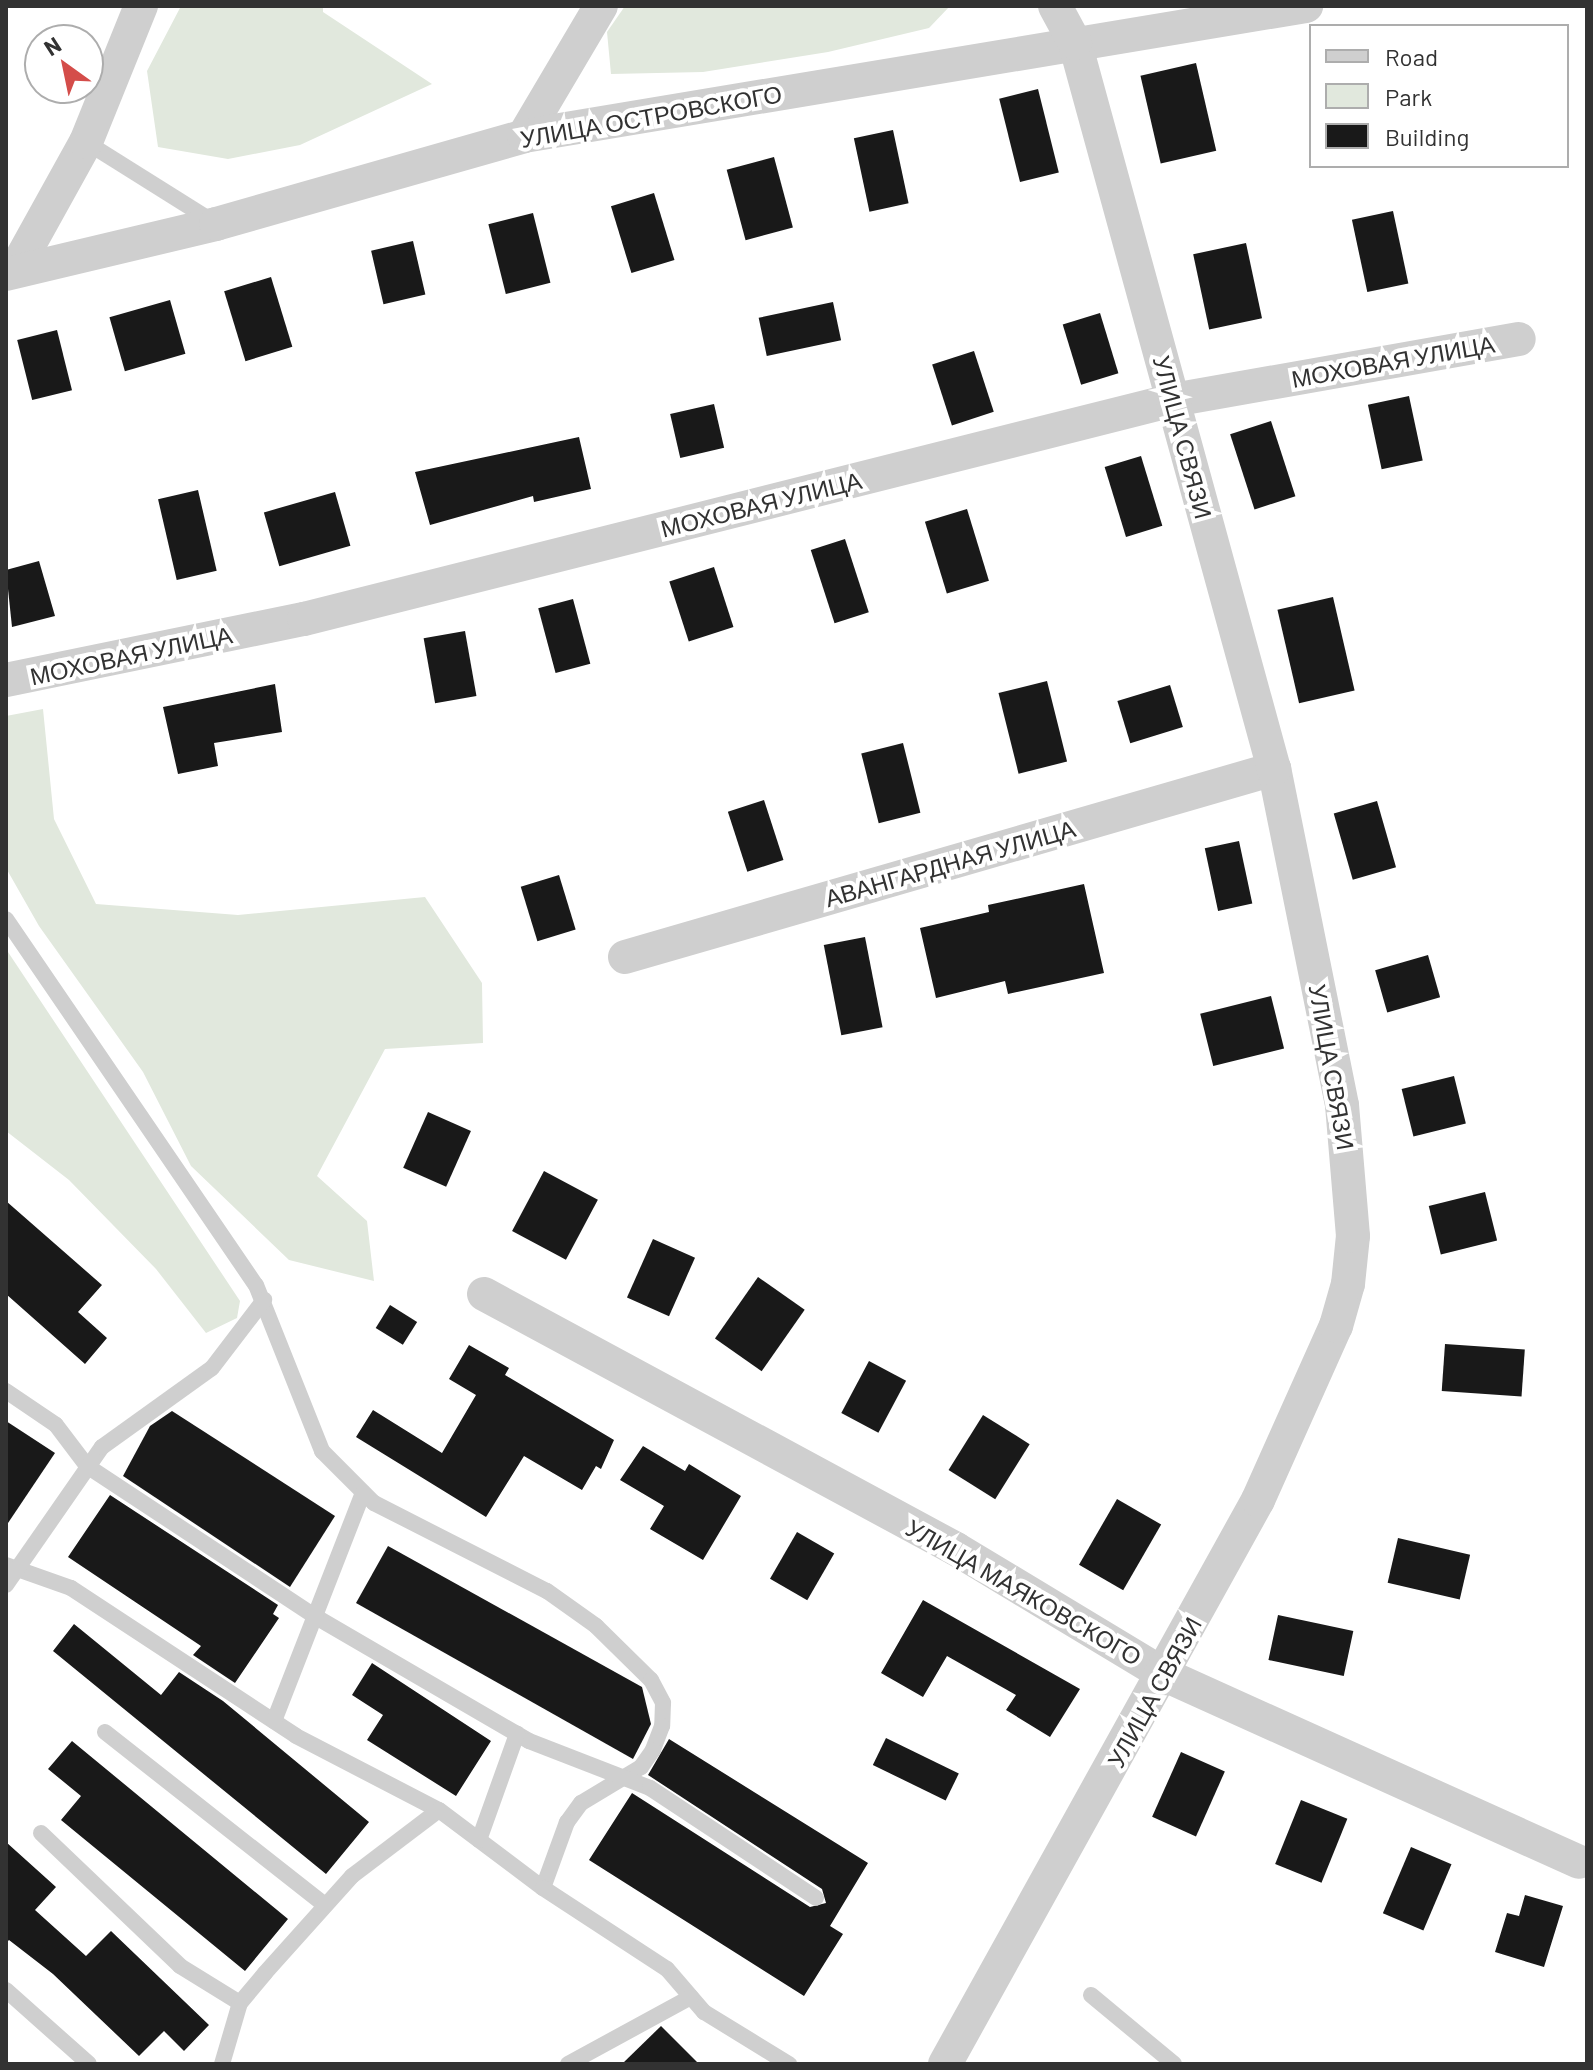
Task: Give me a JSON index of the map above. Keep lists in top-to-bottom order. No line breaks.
{"streets":{"street":["УЛИЦА ОСТРОВСКОГО","МОХОВАЯ УЛИЦА","УЛИЦА СВЯЗИ","АВАНГАРДНАЯ УЛИЦА","УЛИЦА МАЯКОВСКОГО"]},"crossings":[["УЛИЦА ОСТРОВСКОГО","УЛИЦА СВЯЗИ"],["МОХОВАЯ УЛИЦА","УЛИЦА СВЯЗИ"],["УЛИЦА СВЯЗИ","АВАНГАРДНАЯ УЛИЦА"],["УЛИЦА СВЯЗИ","УЛИЦА МАЯКОВСКОГО"]],"legend":["Road","Park","Building"],"north":"top left"}
